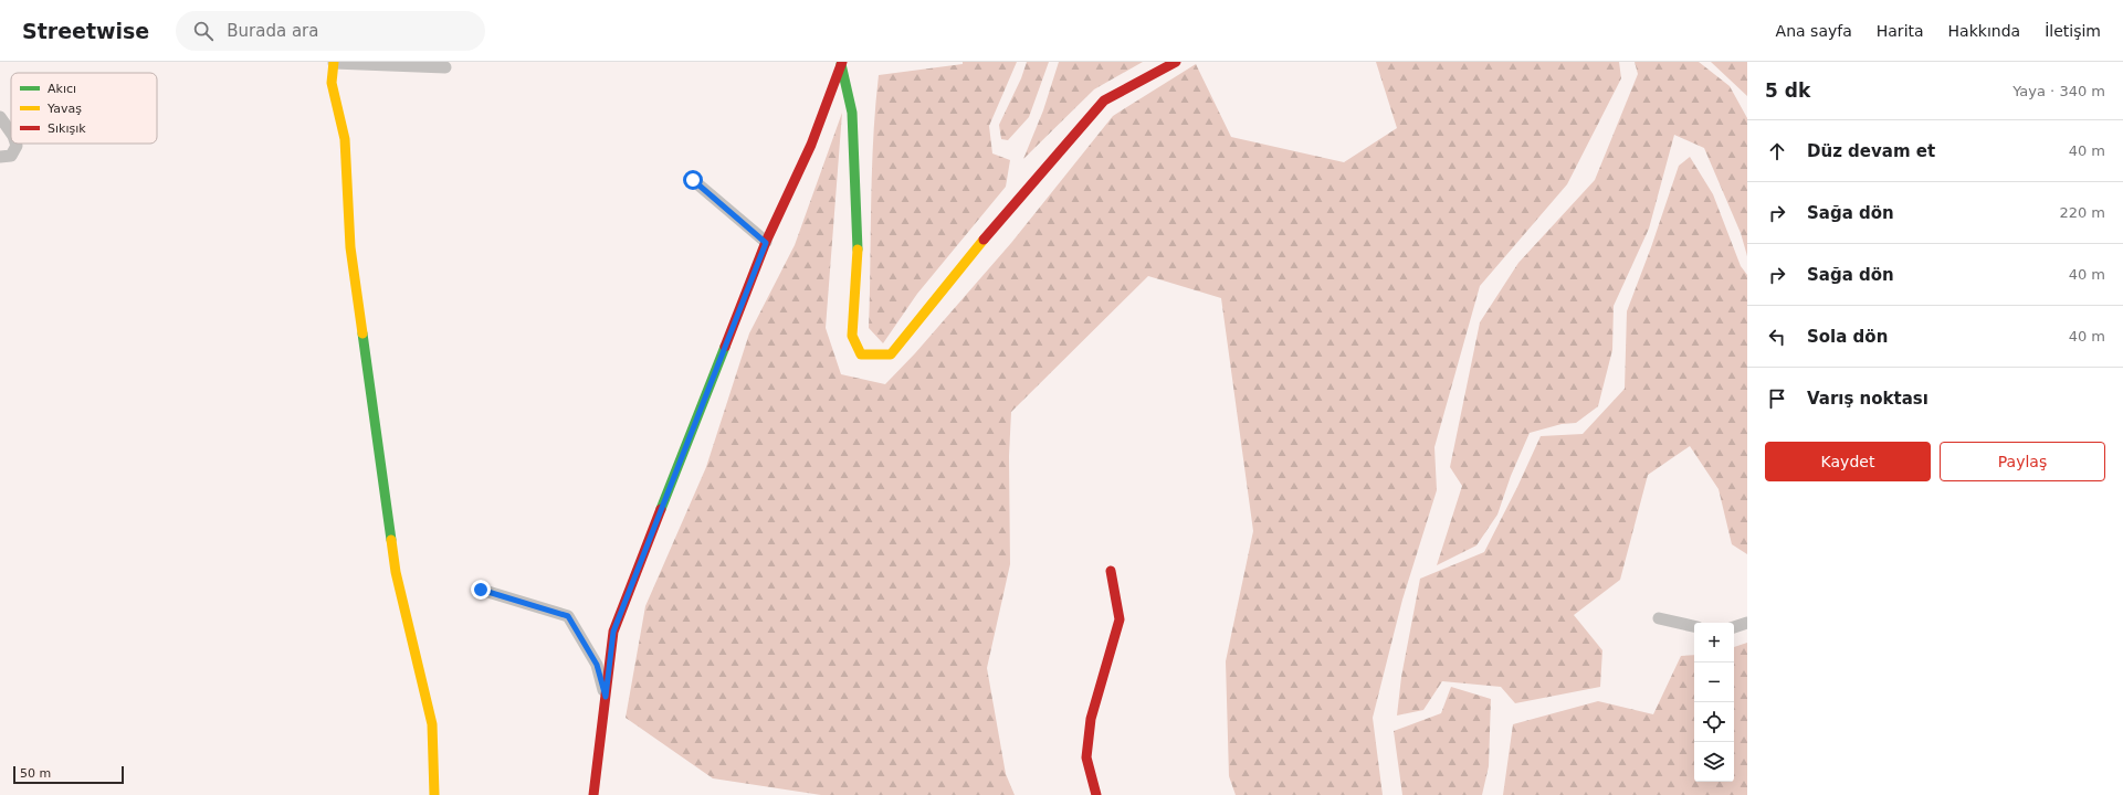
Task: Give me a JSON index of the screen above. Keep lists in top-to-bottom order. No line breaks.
{"legend":["Akıcı","Yavaş","Sıkışık"],"scale_bar":"50 m","page":{"header":"Streetwise","search":"Burada ara","nav":["Ana sayfa","Harita","Hakkında","İletişim"],"heading":["5 dk","Yaya · 340 m"],"list":[["Düz devam et","40 m"],["Sağa dön","220 m"],["Sağa dön","40 m"],["Sola dön","40 m"],"Varış noktası"],"buttons":["Kaydet","Paylaş"],"map_buttons":["+","−"],"scale":"50 m"}}
